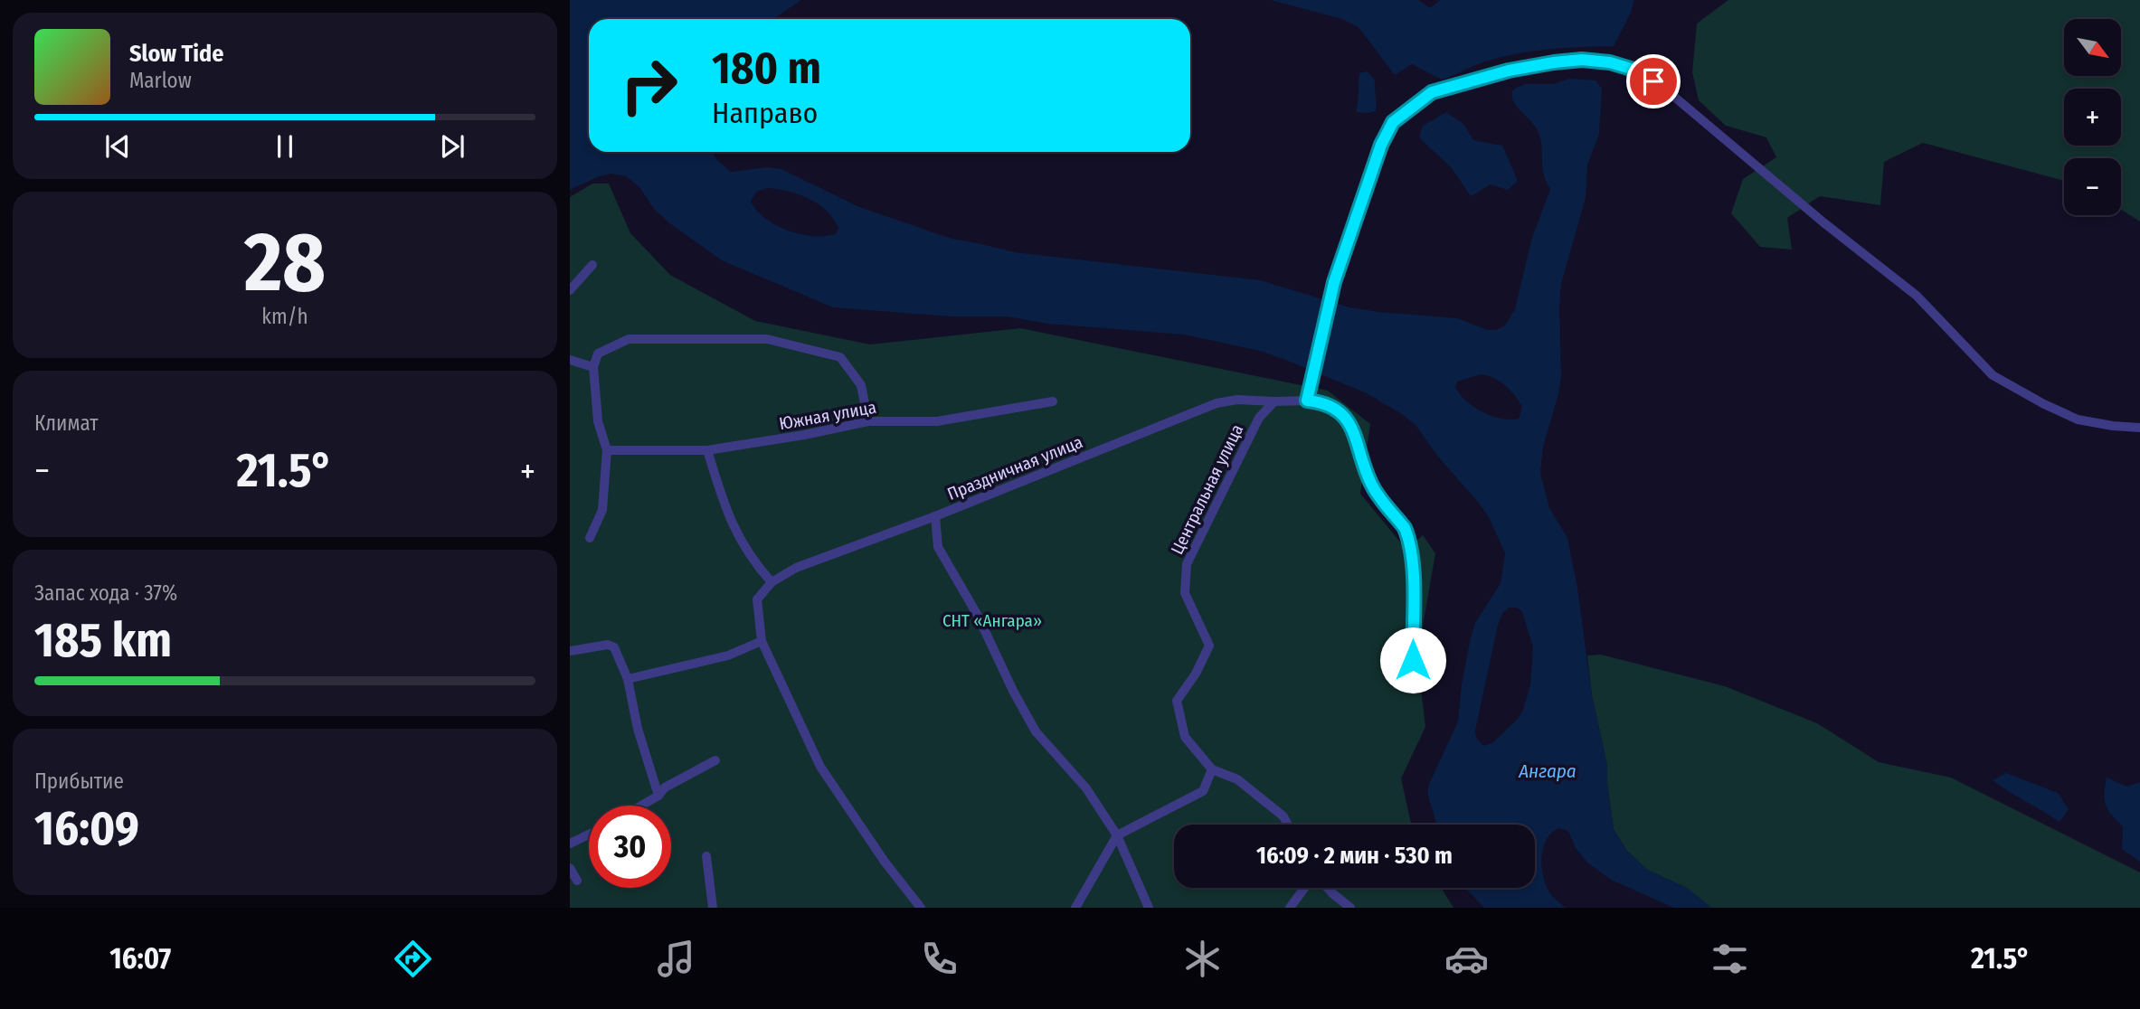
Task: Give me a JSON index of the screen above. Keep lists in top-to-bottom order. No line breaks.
{"streets":{"street":["Южная улица","Праздничная улица","Центральная улица"]},"crossings":[["Праздничная улица","Центральная улица"]],"water":["Ангара"],"parks":["СНТ «Ангара»"],"north":"bottom right","page":{"map_buttons":["+","−"],"turn":["180 m","Направо"],"song":["Slow Tide","Marlow"],"tile":[["28","km/h"],"Климат",["Запас хода · 37%","185 km"],["Прибытие","16:09"]],"heat":["−","21.5°","+"],"limit":"30","trip":"16:09 · 2 мин · 530 m","tabs":["16:07","21.5°"]}}
